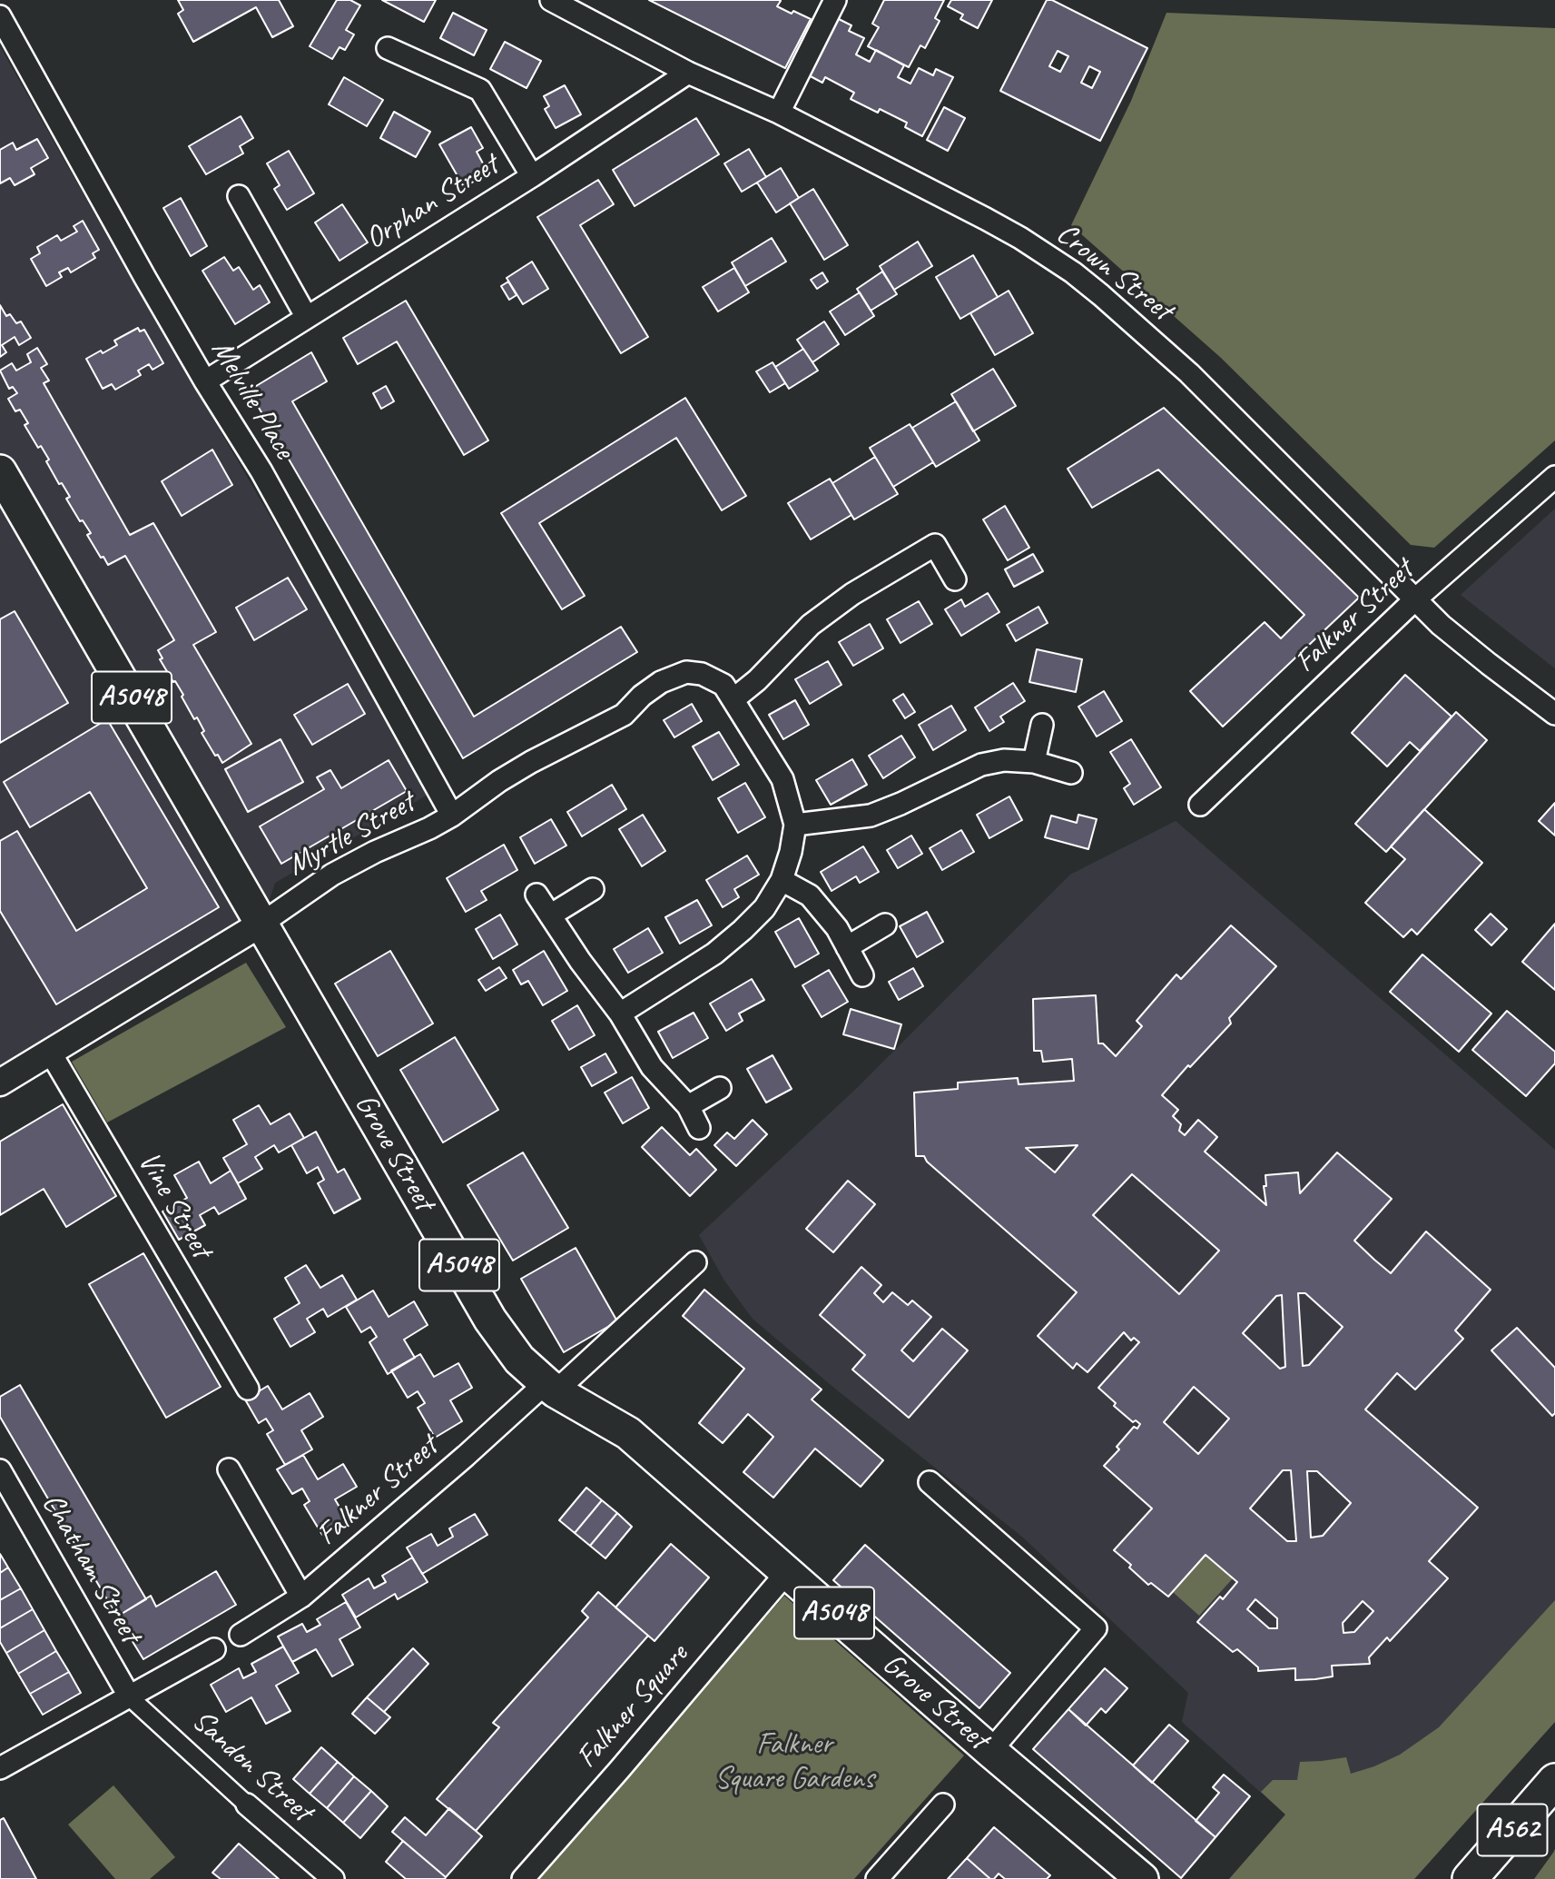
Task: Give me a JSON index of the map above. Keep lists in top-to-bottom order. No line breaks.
{"streets":{"highway":["A562"],"main road":["A5048","Grove Street"],"street":["Orphan Street","Crown Street","Melville Place","Falkner Street","Myrtle Street","Vine Street","Chatham Street","Falkner Square","Sandon Street"]},"crossings":[["Orphan Street","Crown Street"],["Orphan Street","Melville Place"],["Crown Street","Falkner Street"],["Melville Place","Myrtle Street"],["Falkner Street","Grove Street"],["Myrtle Street","Grove Street"],["Myrtle Street","Vine Street"],["Grove Street","Falkner Square"],["Chatham Street","Sandon Street"]],"parks":["Falkner Square Gardens"]}
